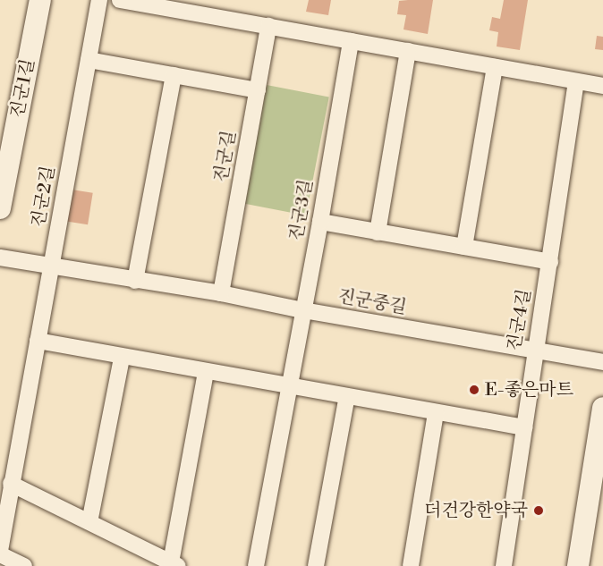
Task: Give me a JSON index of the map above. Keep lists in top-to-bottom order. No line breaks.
{"streets":{"street":["진군1길","진군길","진군2길","진군3길","진군중길","진군4길"]},"crossings":[["진군길","진군중길"],["진군2길","진군중길"],["진군3길","진군중길"],["진군중길","진군4길"]],"places":["E-좋은마트","더건강한약국"]}
